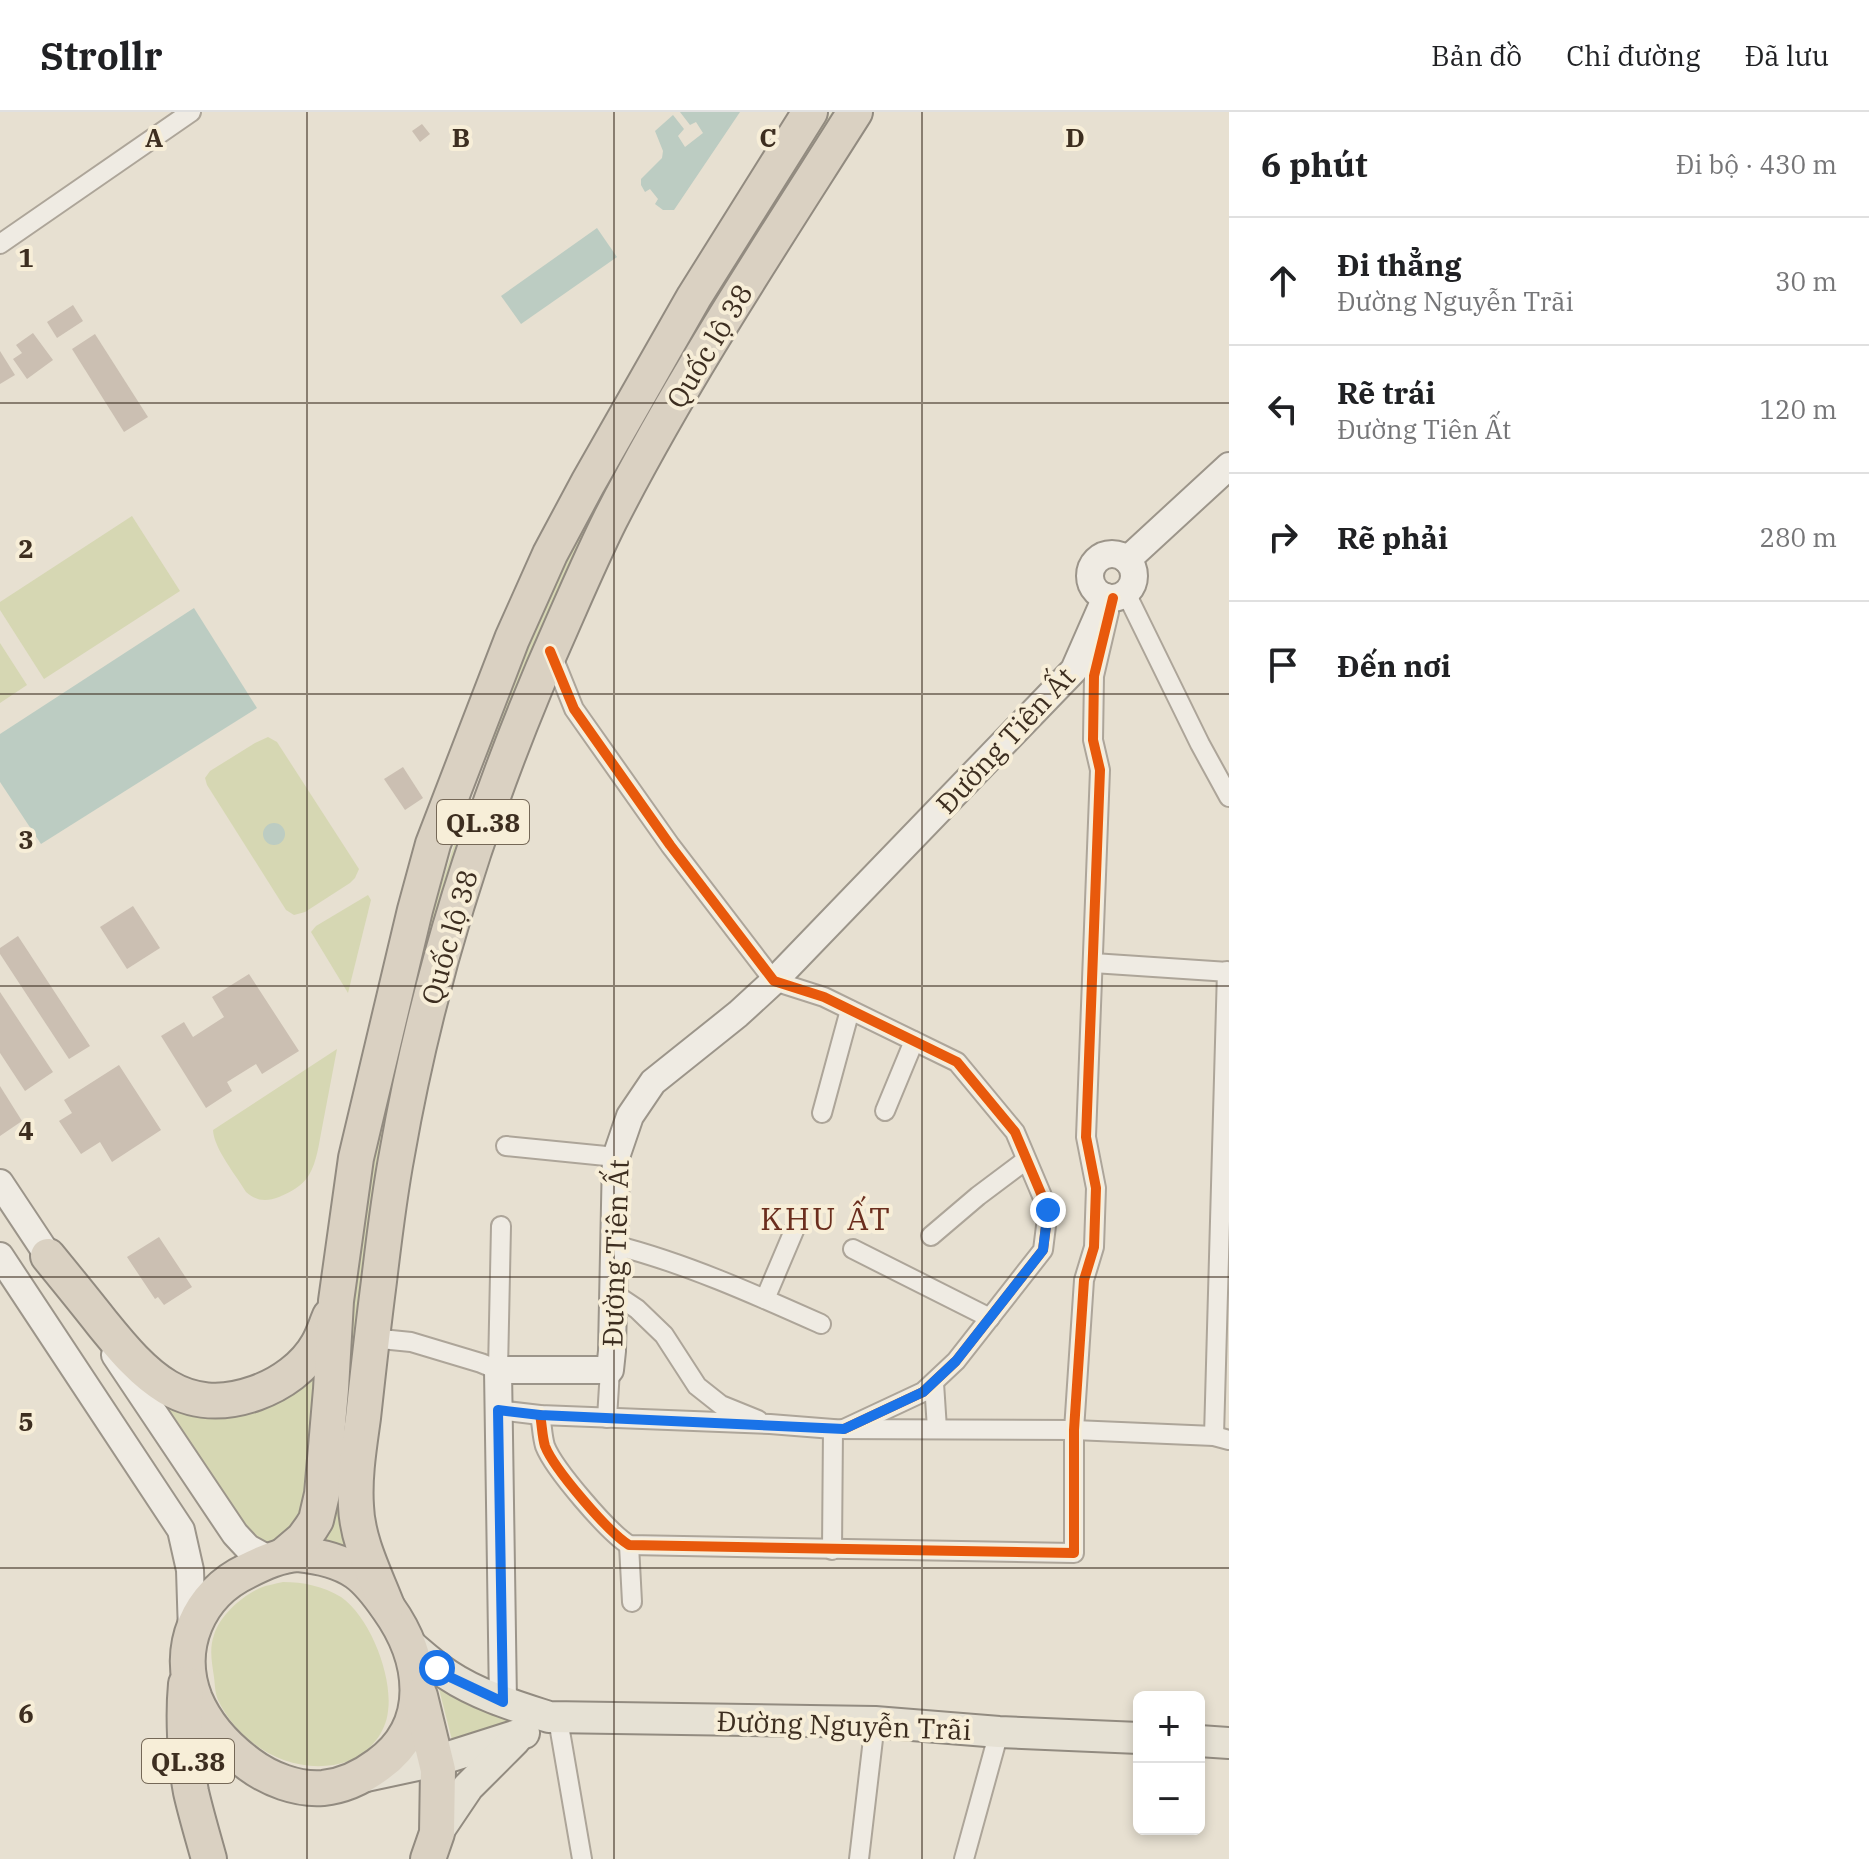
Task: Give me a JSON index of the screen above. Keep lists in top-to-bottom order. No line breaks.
{"streets":{"highway":["Quốc lộ 38","QL.38"],"main road":["Đường Nguyễn Trãi"],"street":["Đường Tiên Ất"]},"crossings":[["Quốc lộ 38","QL.38"],["Quốc lộ 38","Đường Nguyễn Trãi"],["QL.38","Đường Nguyễn Trãi"]],"districts":["KHU ẤT"],"page":{"header":"Strollr","nav":["Bản đồ","Chỉ đường","Đã lưu"],"heading":["6 phút","Đi bộ · 430 m"],"list":[["Đi thẳng","Đường Nguyễn Trãi","30 m"],["Rẽ trái","Đường Tiên Ất","120 m"],["Rẽ phải","280 m"],"Đến nơi"],"map_buttons":["+","−"]},"grid":{"columns":["A","B","C","D"],"rows":["1","2","3","4","5","6"]}}
